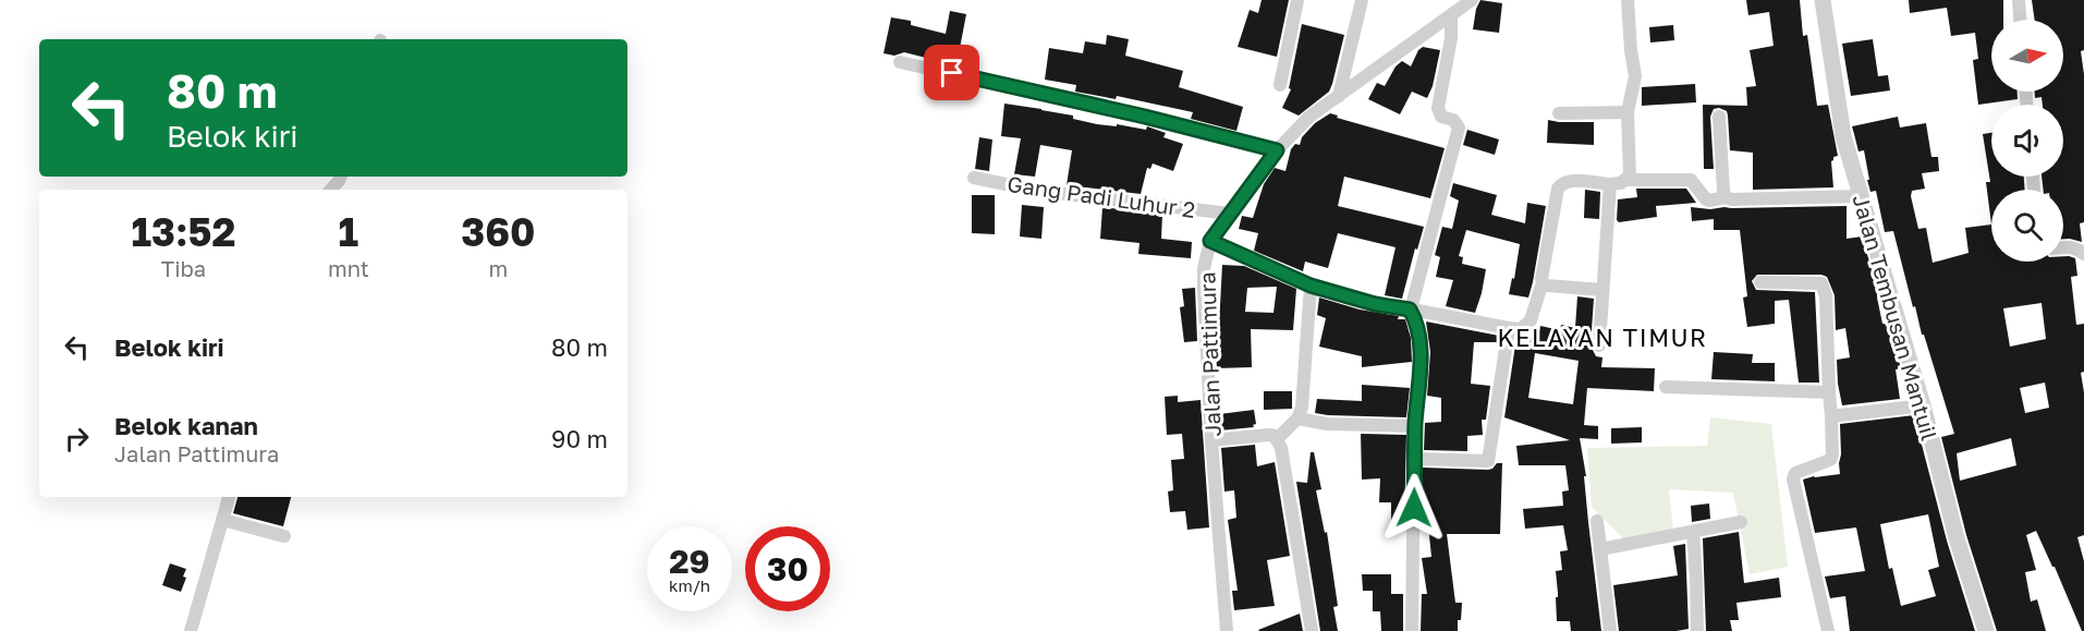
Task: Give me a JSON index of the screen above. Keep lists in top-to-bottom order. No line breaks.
{"streets":{"street":["Gang Padi Luhur 2","Jalan Tembusan Mantuil","Jalan Pattimura"]},"crossings":[["Gang Padi Luhur 2","Jalan Pattimura"]],"districts":["KELAYAN TIMUR"],"north":"right","page":{"turn":["80 m","Belok kiri"],"eta":["13:52","Tiba","1","mnt","360","m"],"list":[{"name":"Belok kiri","value":"80 m"},{"name":"Belok kanan","note":"Jalan Pattimura","value":"90 m"}],"speed":"29 km/h","limit":"30"}}
